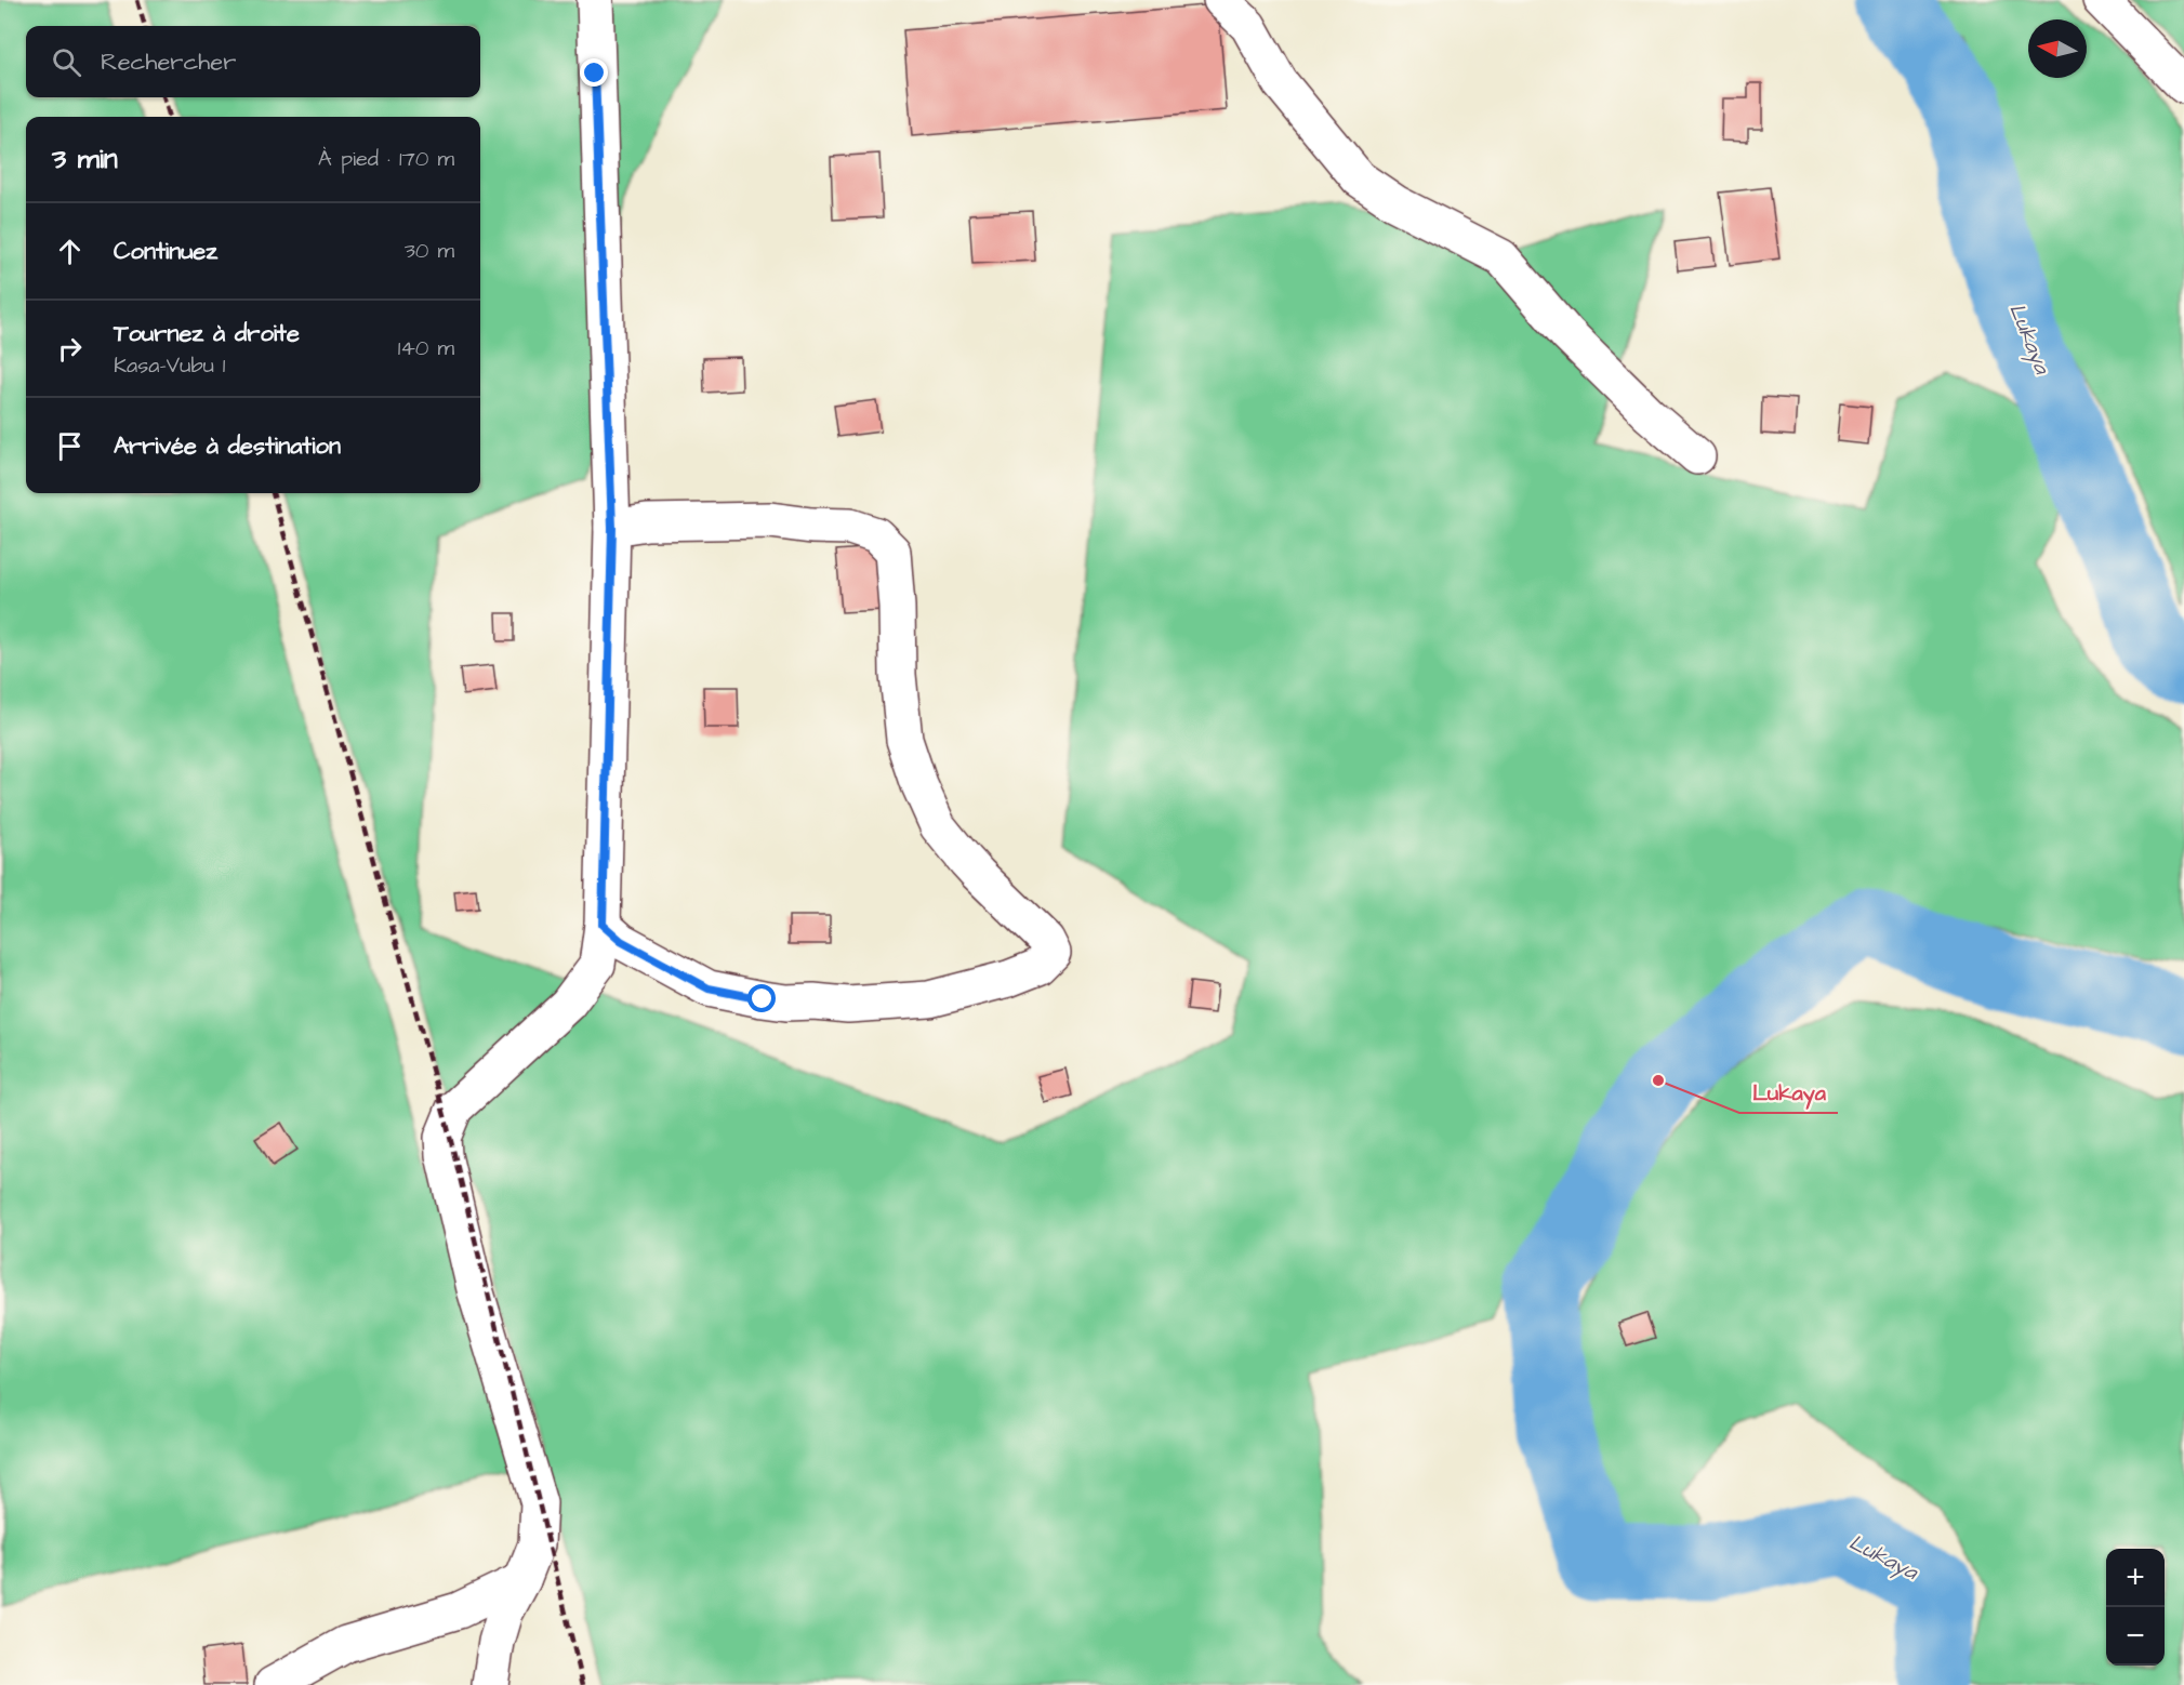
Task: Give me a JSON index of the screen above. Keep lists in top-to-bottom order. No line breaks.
{"water":["Lukaya"],"places":["Lukaya"],"north":"left","page":{"search":"Rechercher","heading":["3 min","À pied · 170 m"],"list":[["Continuez","30 m"],["Tournez à droite","Kasa-Vubu 1","140 m"],"Arrivée à destination"],"map_buttons":["+","−"]}}
